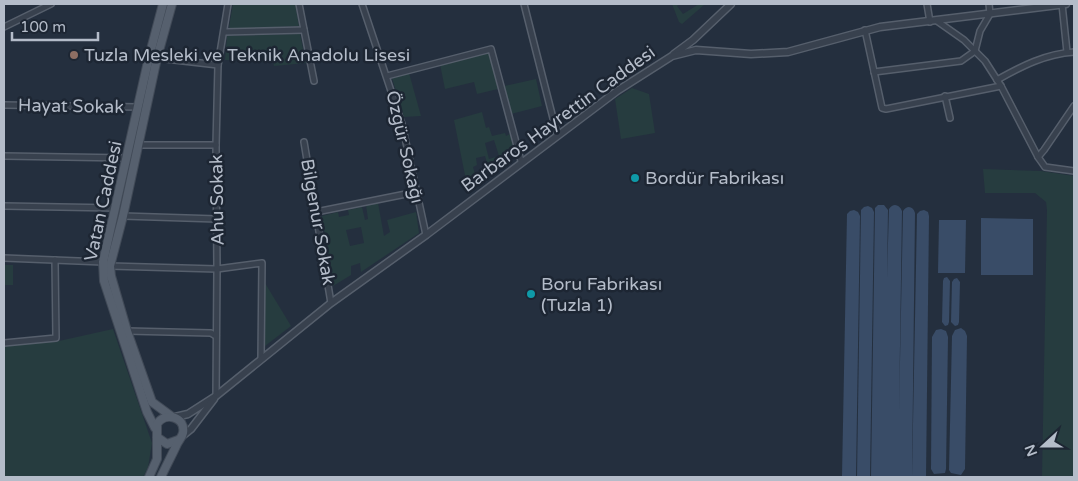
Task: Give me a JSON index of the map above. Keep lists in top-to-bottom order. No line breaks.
{"streets":{"main road":["Vatan Caddesi"],"street":["Hayat Sokak","Barbaros Hayrettin Caddesi","Özgür Sokağı","Ahu Sokak","Bilgenur Sokak"]},"crossings":[["Hayat Sokak","Vatan Caddesi"],["Barbaros Hayrettin Caddesi","Özgür Sokağı"],["Barbaros Hayrettin Caddesi","Ahu Sokak"],["Barbaros Hayrettin Caddesi","Bilgenur Sokak"]],"places":["Tuzla Mesleki ve Teknik Anadolu Lisesi","Bordür Fabrikası","Boru Fabrikası (Tuzla 1)"],"scale_bar":"100 m","north":"left"}
